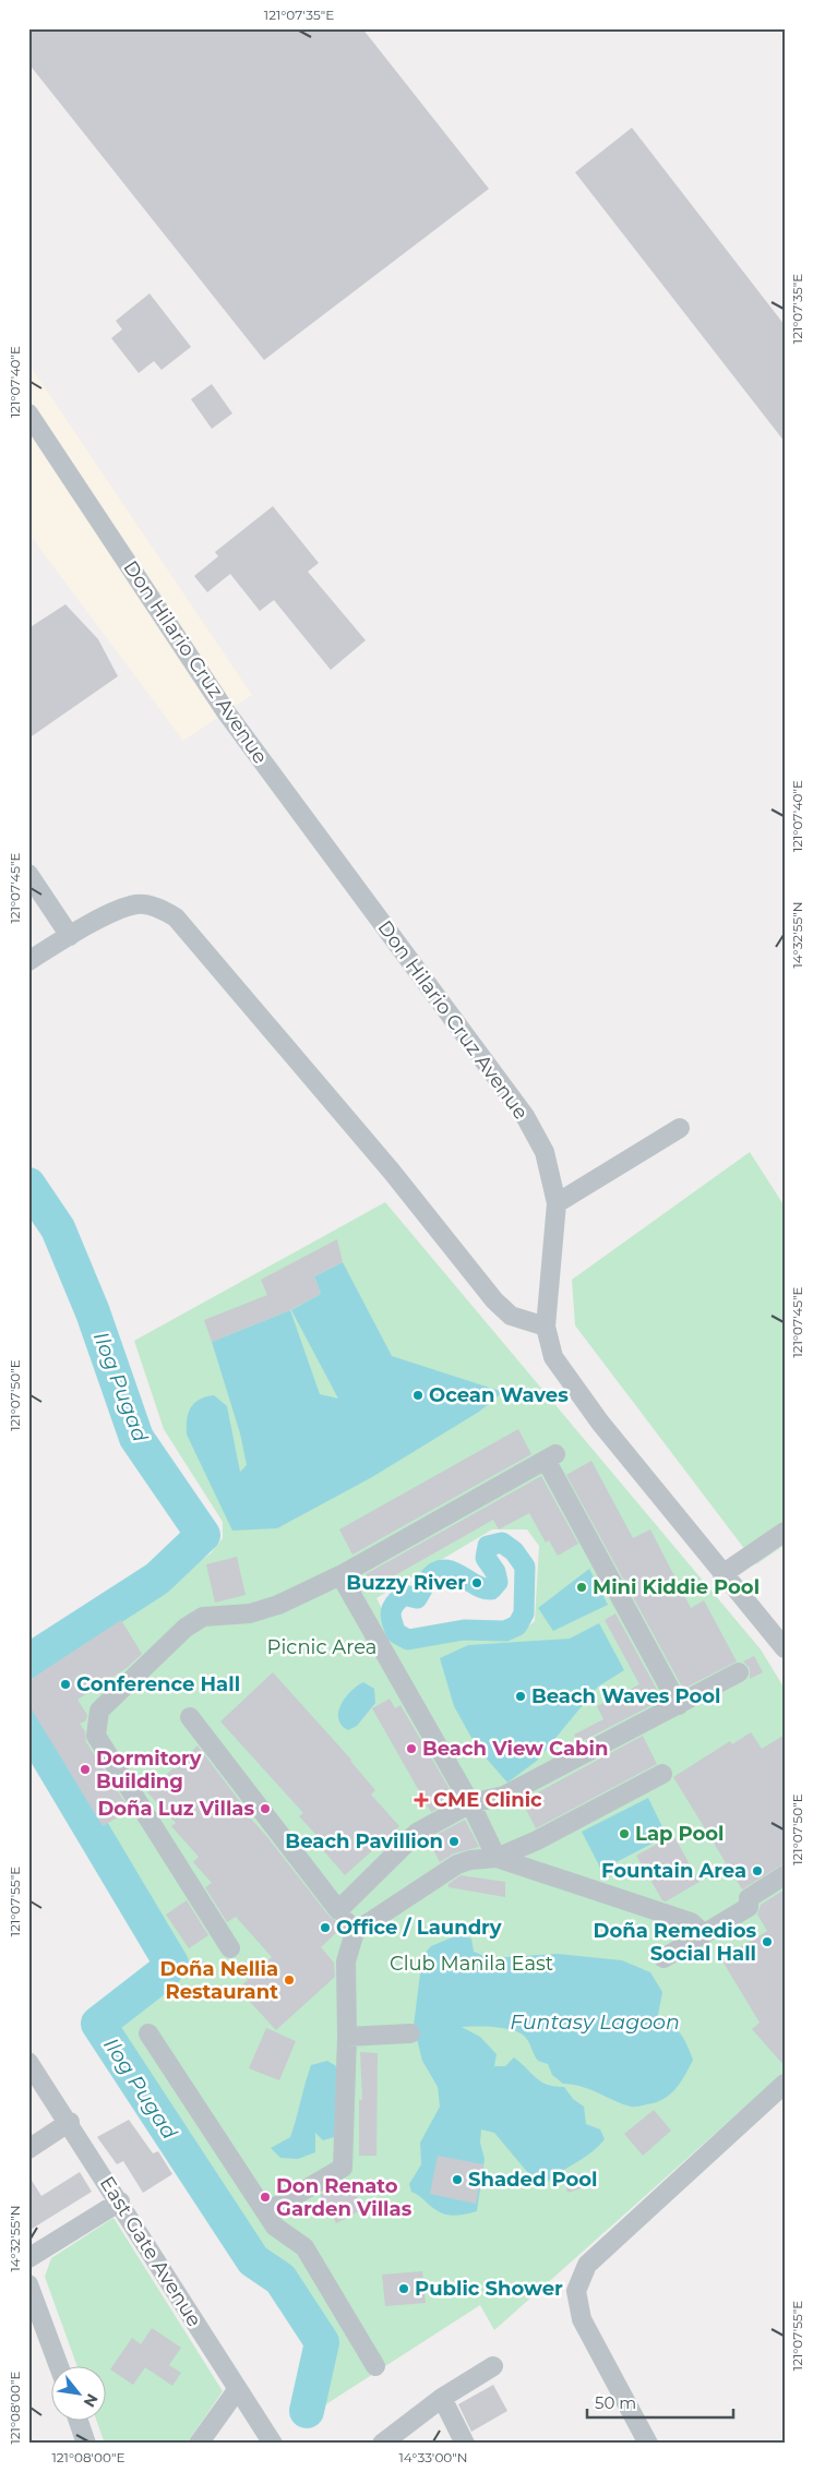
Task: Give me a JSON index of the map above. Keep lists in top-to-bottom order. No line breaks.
{"streets":{"street":["Don Hilario Cruz Avenue","East Gate Avenue"]},"water":["Ilog Pugad","Funtasy Lagoon"],"parks":["Picnic Area","Club Manila East"],"places":{"other":["Ocean Waves","Buzzy River","Mini Kiddie Pool","Conference Hall","Beach Waves Pool","Beach View Cabin","Dormitory Building","Doña Luz Villas","Lap Pool","Beach Pavillion","Fountain Area","Office / Laundry","Doña Remedios Social Hall","Doña Nellia Restaurant","Shaded Pool","Don Renato Garden Villas","Public Shower"],"health":["CME Clinic"]},"scale_bar":"50 m","north":"bottom right","coordinates":["121°07'35\"E","121°07'40\"E","121°07'45\"E","14°32'55\"N","121°07'50\"E","121°07'55\"E","121°08'00\"E","14°33'00\"N"]}
